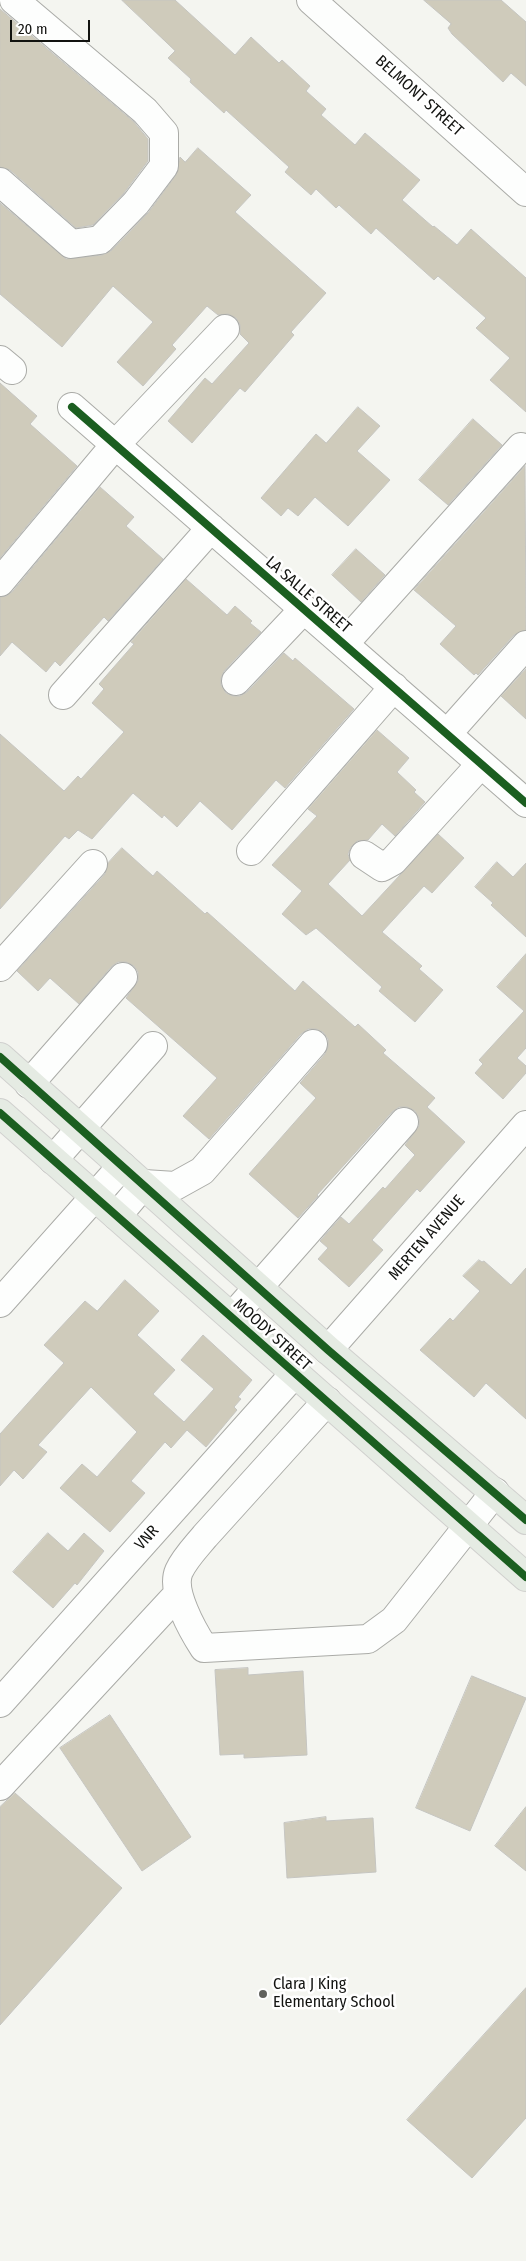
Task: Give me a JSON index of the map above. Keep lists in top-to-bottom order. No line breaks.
{"streets":{"main road":["MOODY STREET"],"street":["BELMONT STREET","LA SALLE STREET","MERTEN AVENUE","VNR"]},"crossings":[["MERTEN AVENUE","MOODY STREET"],["MOODY STREET","VNR"]],"places":["Clara J King Elementary School"],"scale_bar":"20 m"}
